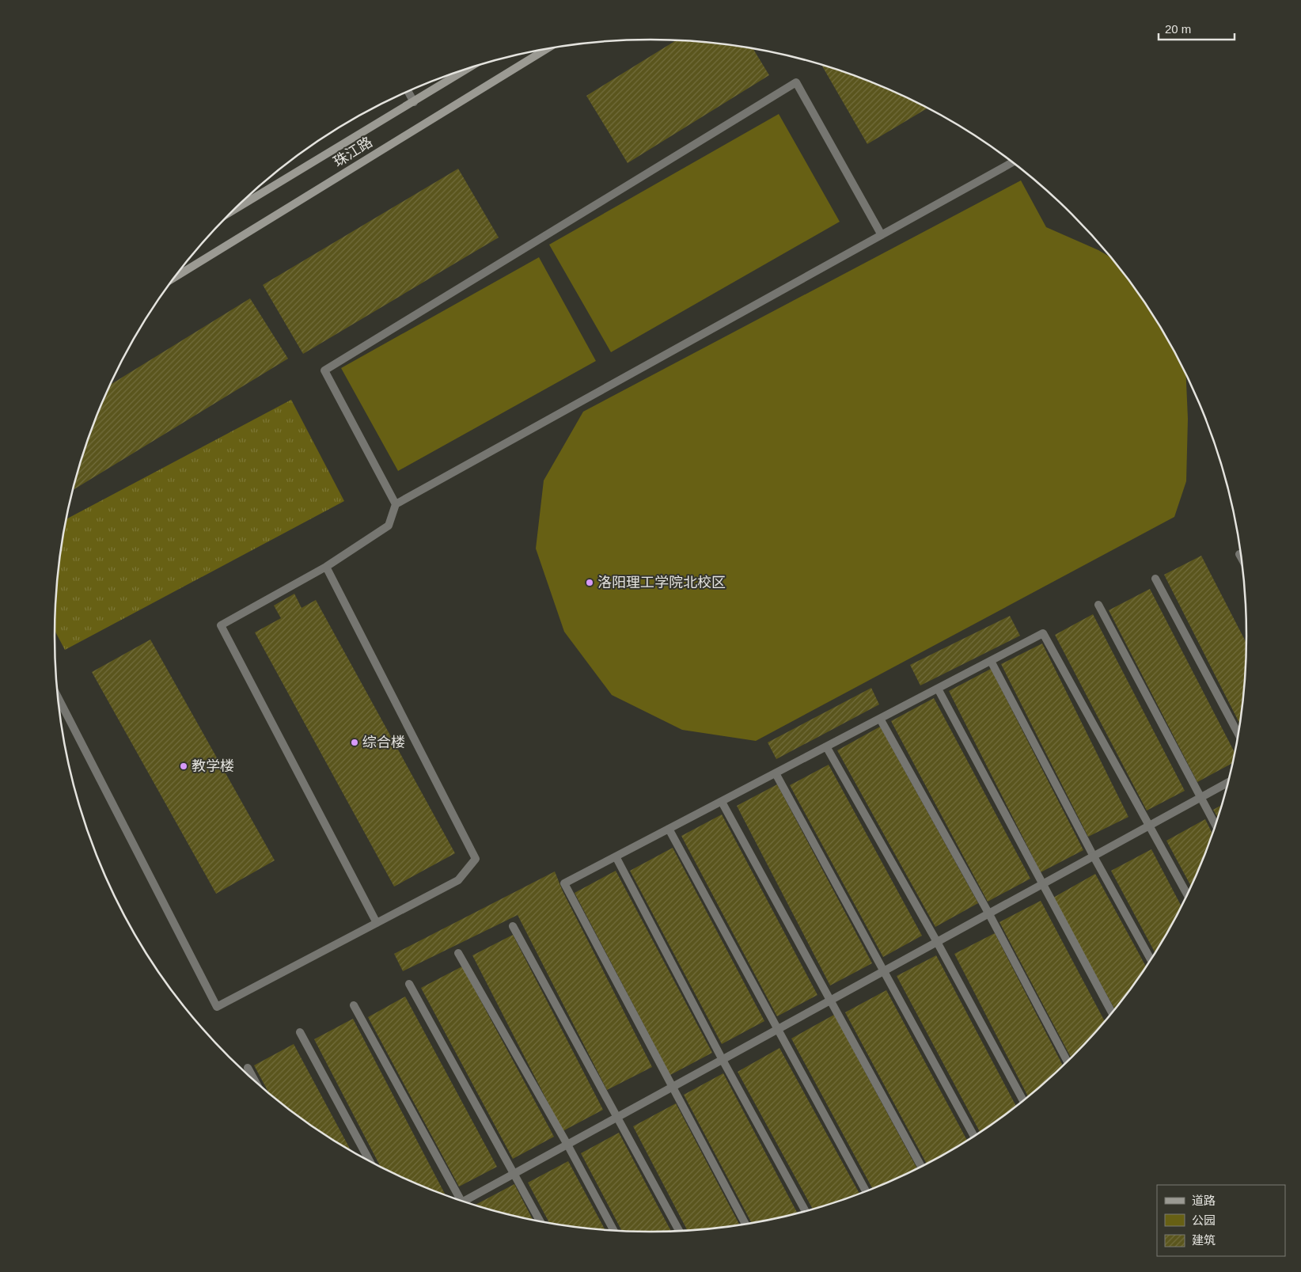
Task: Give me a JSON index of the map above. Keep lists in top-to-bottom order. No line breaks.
{"streets":{"main road":["珠江路"]},"places":["洛阳理工学院北校区","综合楼","教学楼"],"legend":["道路","公园","建筑"],"scale_bar":"20 m"}
